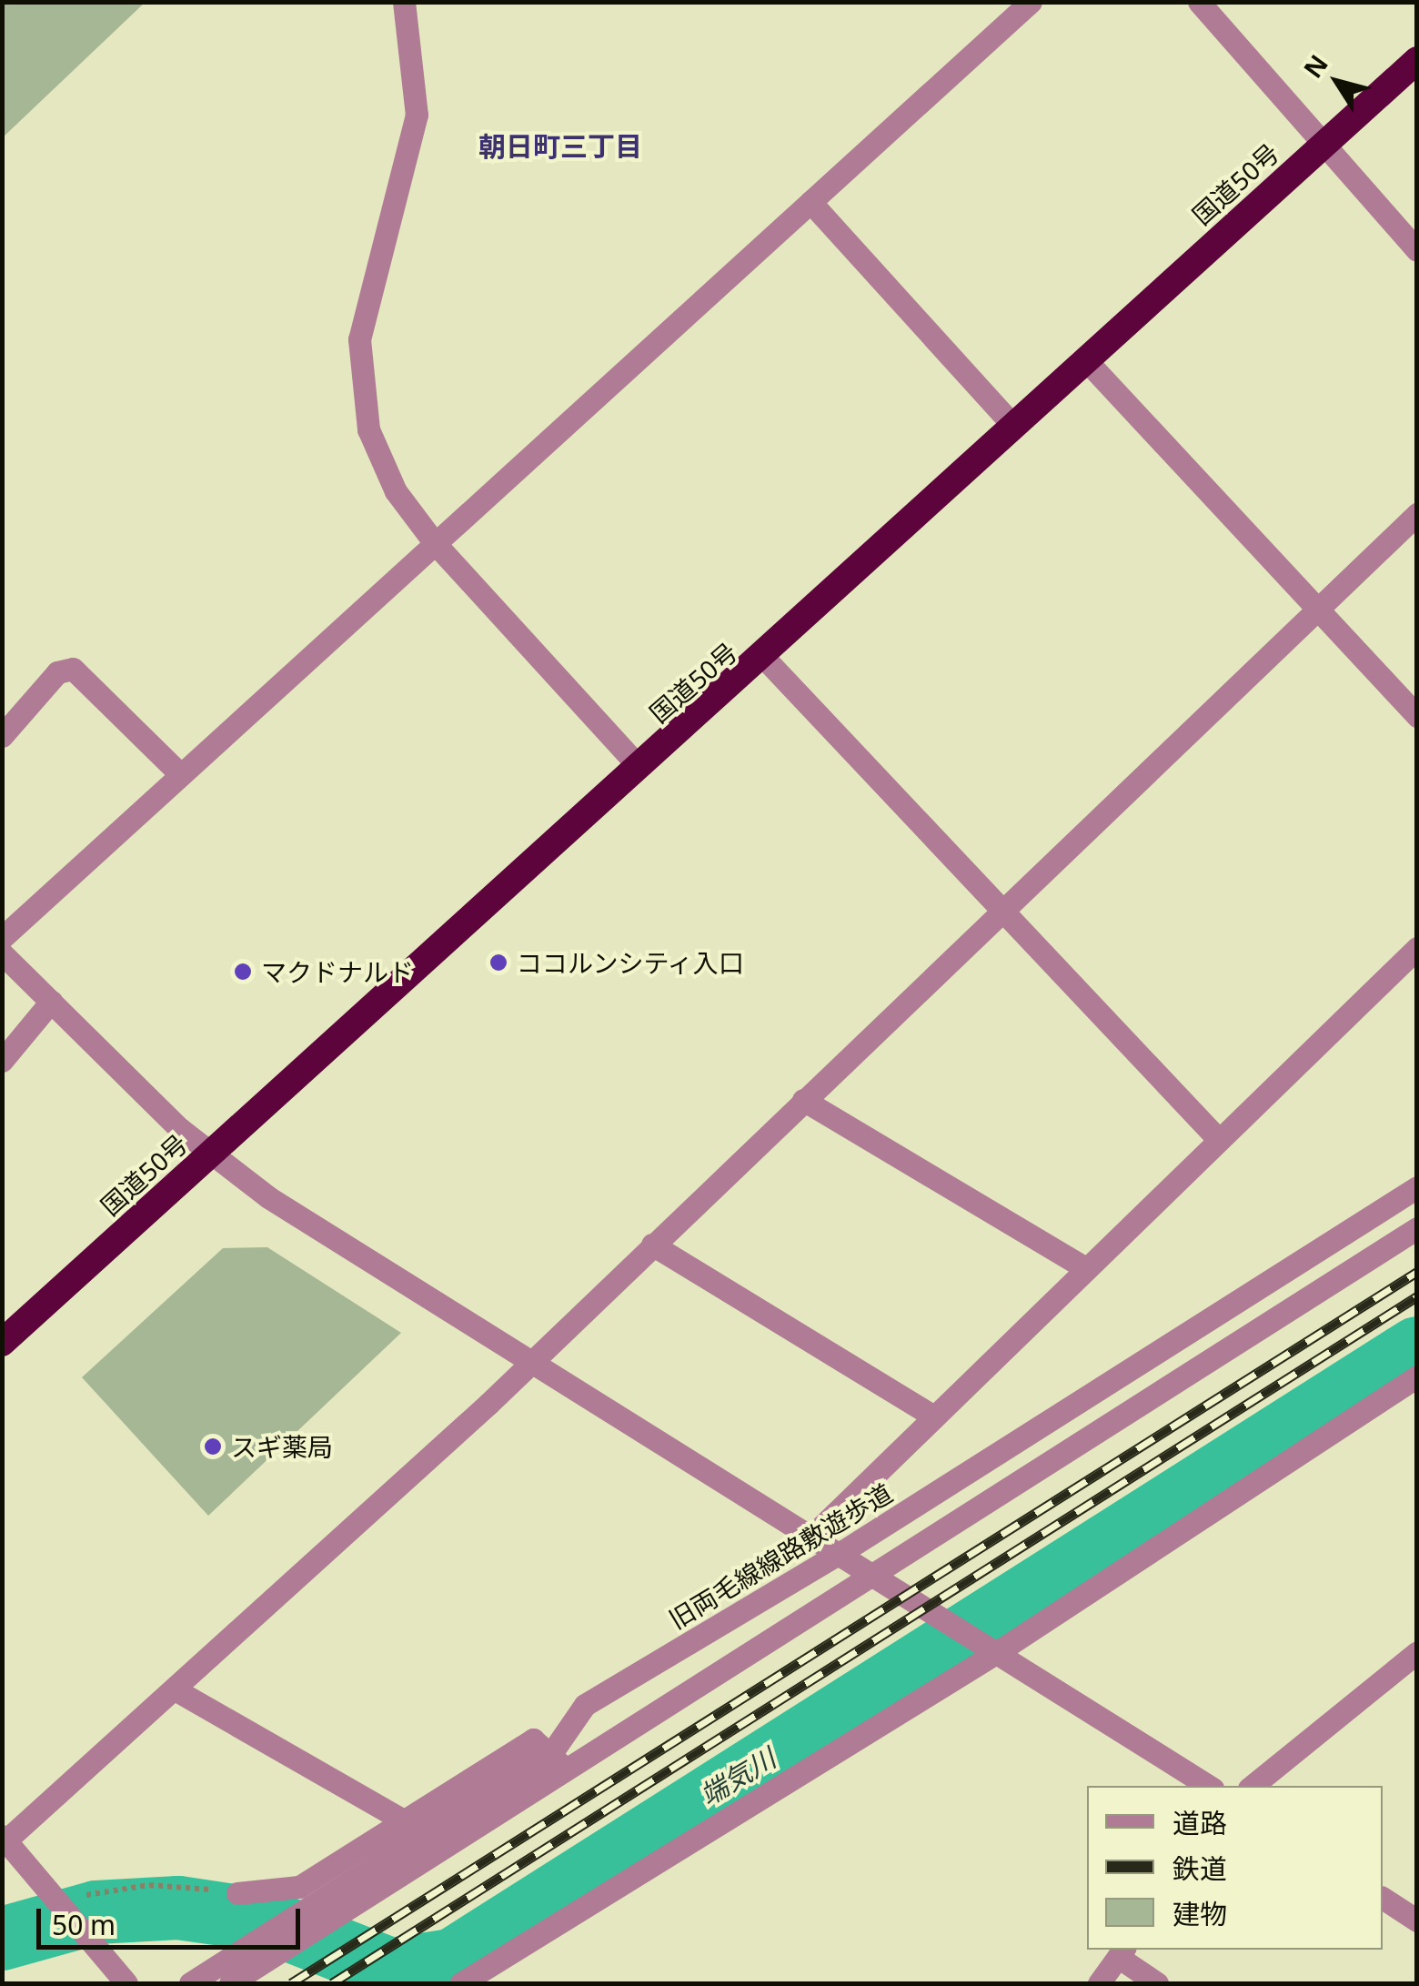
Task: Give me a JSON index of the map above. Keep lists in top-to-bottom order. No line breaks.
{"streets":{"highway":["国道50号"],"street":["旧両毛線線路敷遊歩道"]},"districts":["朝日町三丁目"],"water":["端気川"],"places":["ココルンシティ入口","マクドナルド","スギ薬局"],"legend":["道路","鉄道","建物"],"scale_bar":"50 m","north":"top left"}
